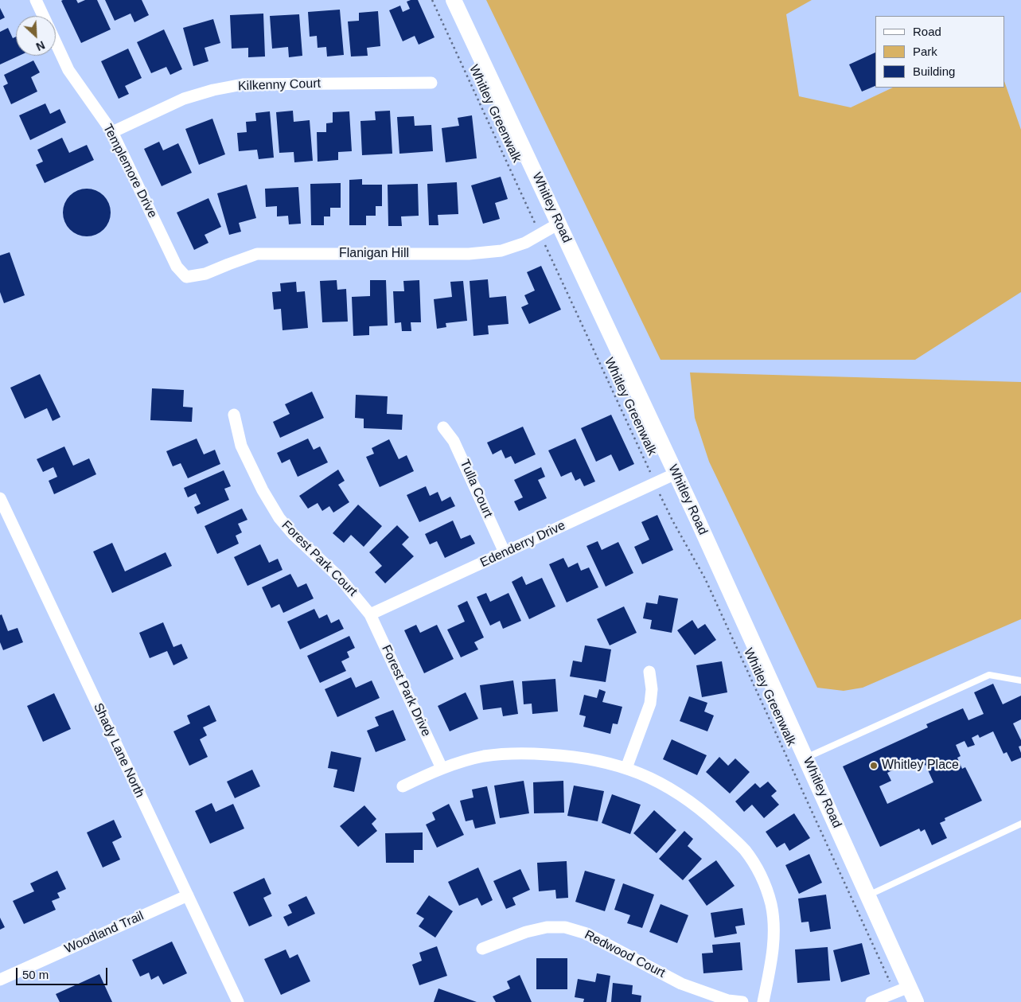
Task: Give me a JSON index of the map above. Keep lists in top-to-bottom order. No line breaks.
{"streets":{"street":["Kilkenny Court","Templemore Drive","Whitley Road","Flanigan Hill","Tulla Court","Edenderry Drive","Forest Park Court","Forest Park Drive","Shady Lane North","Woodland Trail","Redwood Court"],"path":["Whitley Greenwalk"]},"crossings":[["Kilkenny Court","Templemore Drive"],["Whitley Greenwalk","Whitley Road"],["Whitley Greenwalk","Flanigan Hill"],["Whitley Greenwalk","Edenderry Drive"],["Templemore Drive","Flanigan Hill"],["Whitley Road","Flanigan Hill"],["Whitley Road","Edenderry Drive"],["Tulla Court","Edenderry Drive"],["Edenderry Drive","Forest Park Court"],["Edenderry Drive","Forest Park Drive"],["Forest Park Court","Forest Park Drive"],["Shady Lane North","Woodland Trail"]],"places":["Whitley Place"],"legend":["Road","Park","Building"],"scale_bar":"50 m","north":"bottom right"}
